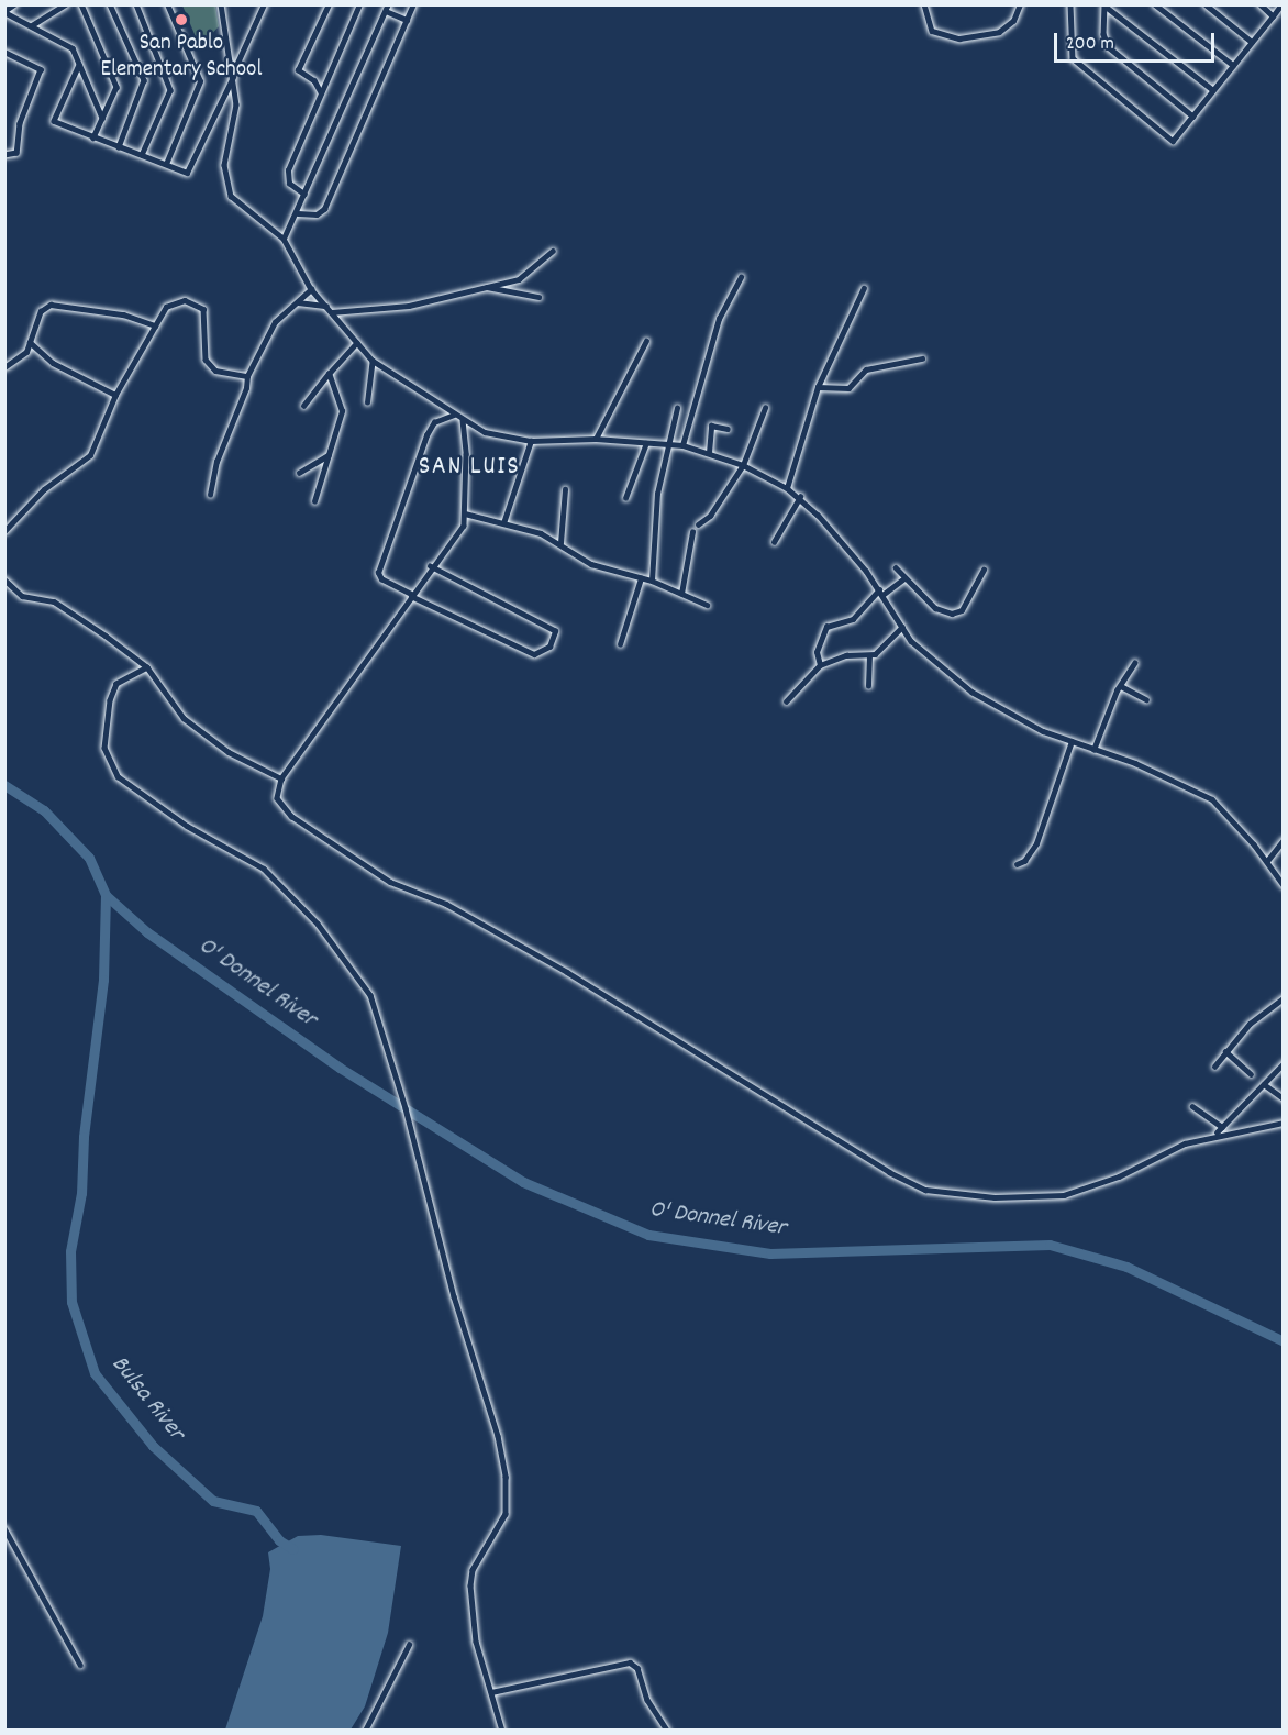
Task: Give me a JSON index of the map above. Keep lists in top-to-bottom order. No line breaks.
{"districts":["SAN LUIS"],"water":["O' Donnel River","Bulsa River"],"places":["San Pablo Elementary School"],"scale_bar":"200 m"}
